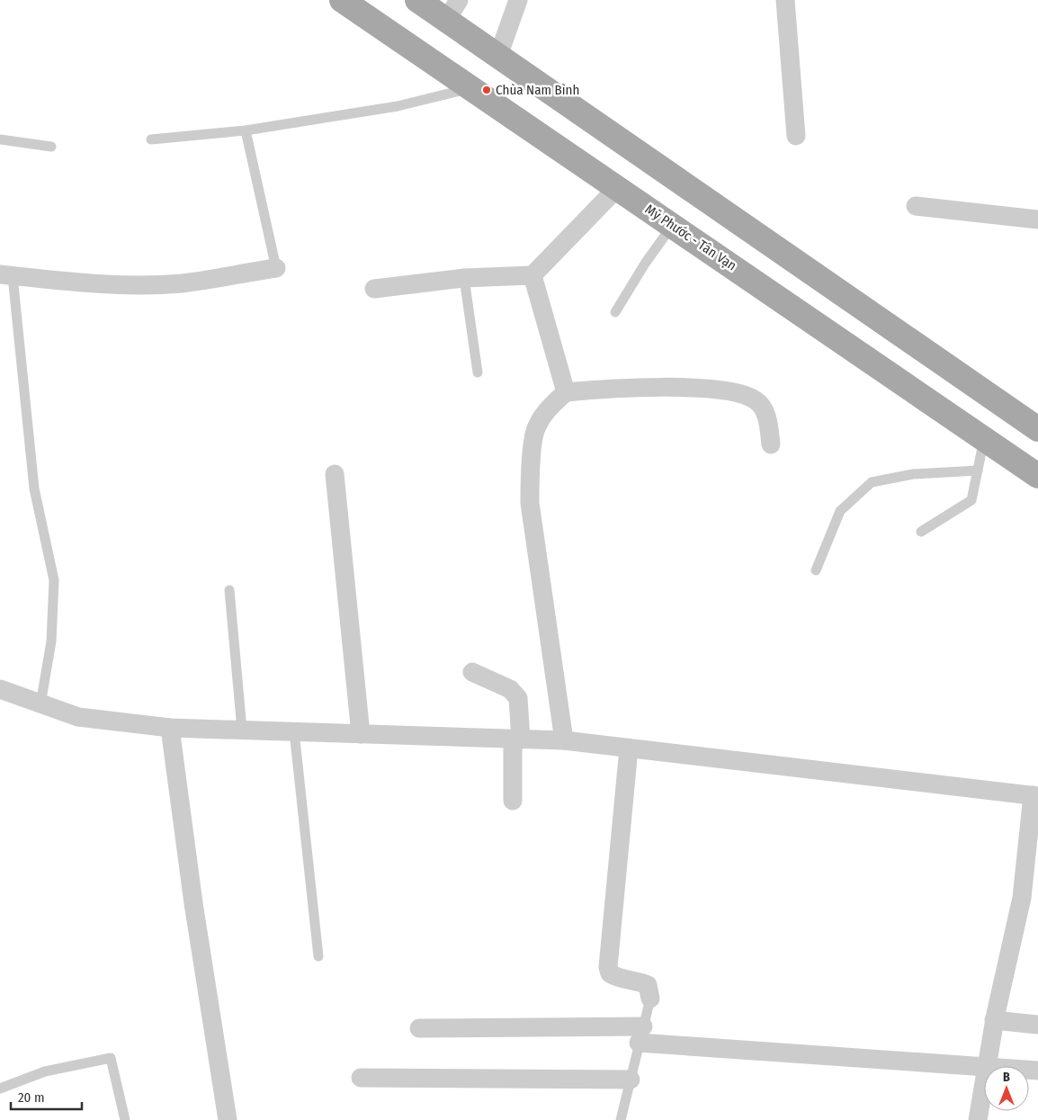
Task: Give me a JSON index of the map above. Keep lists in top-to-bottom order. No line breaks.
{"streets":{"main road":["Mỹ Phước - Tân Vạn"]},"places":["Chùa Nam Bình"],"scale_bar":"20 m","north":"top"}
